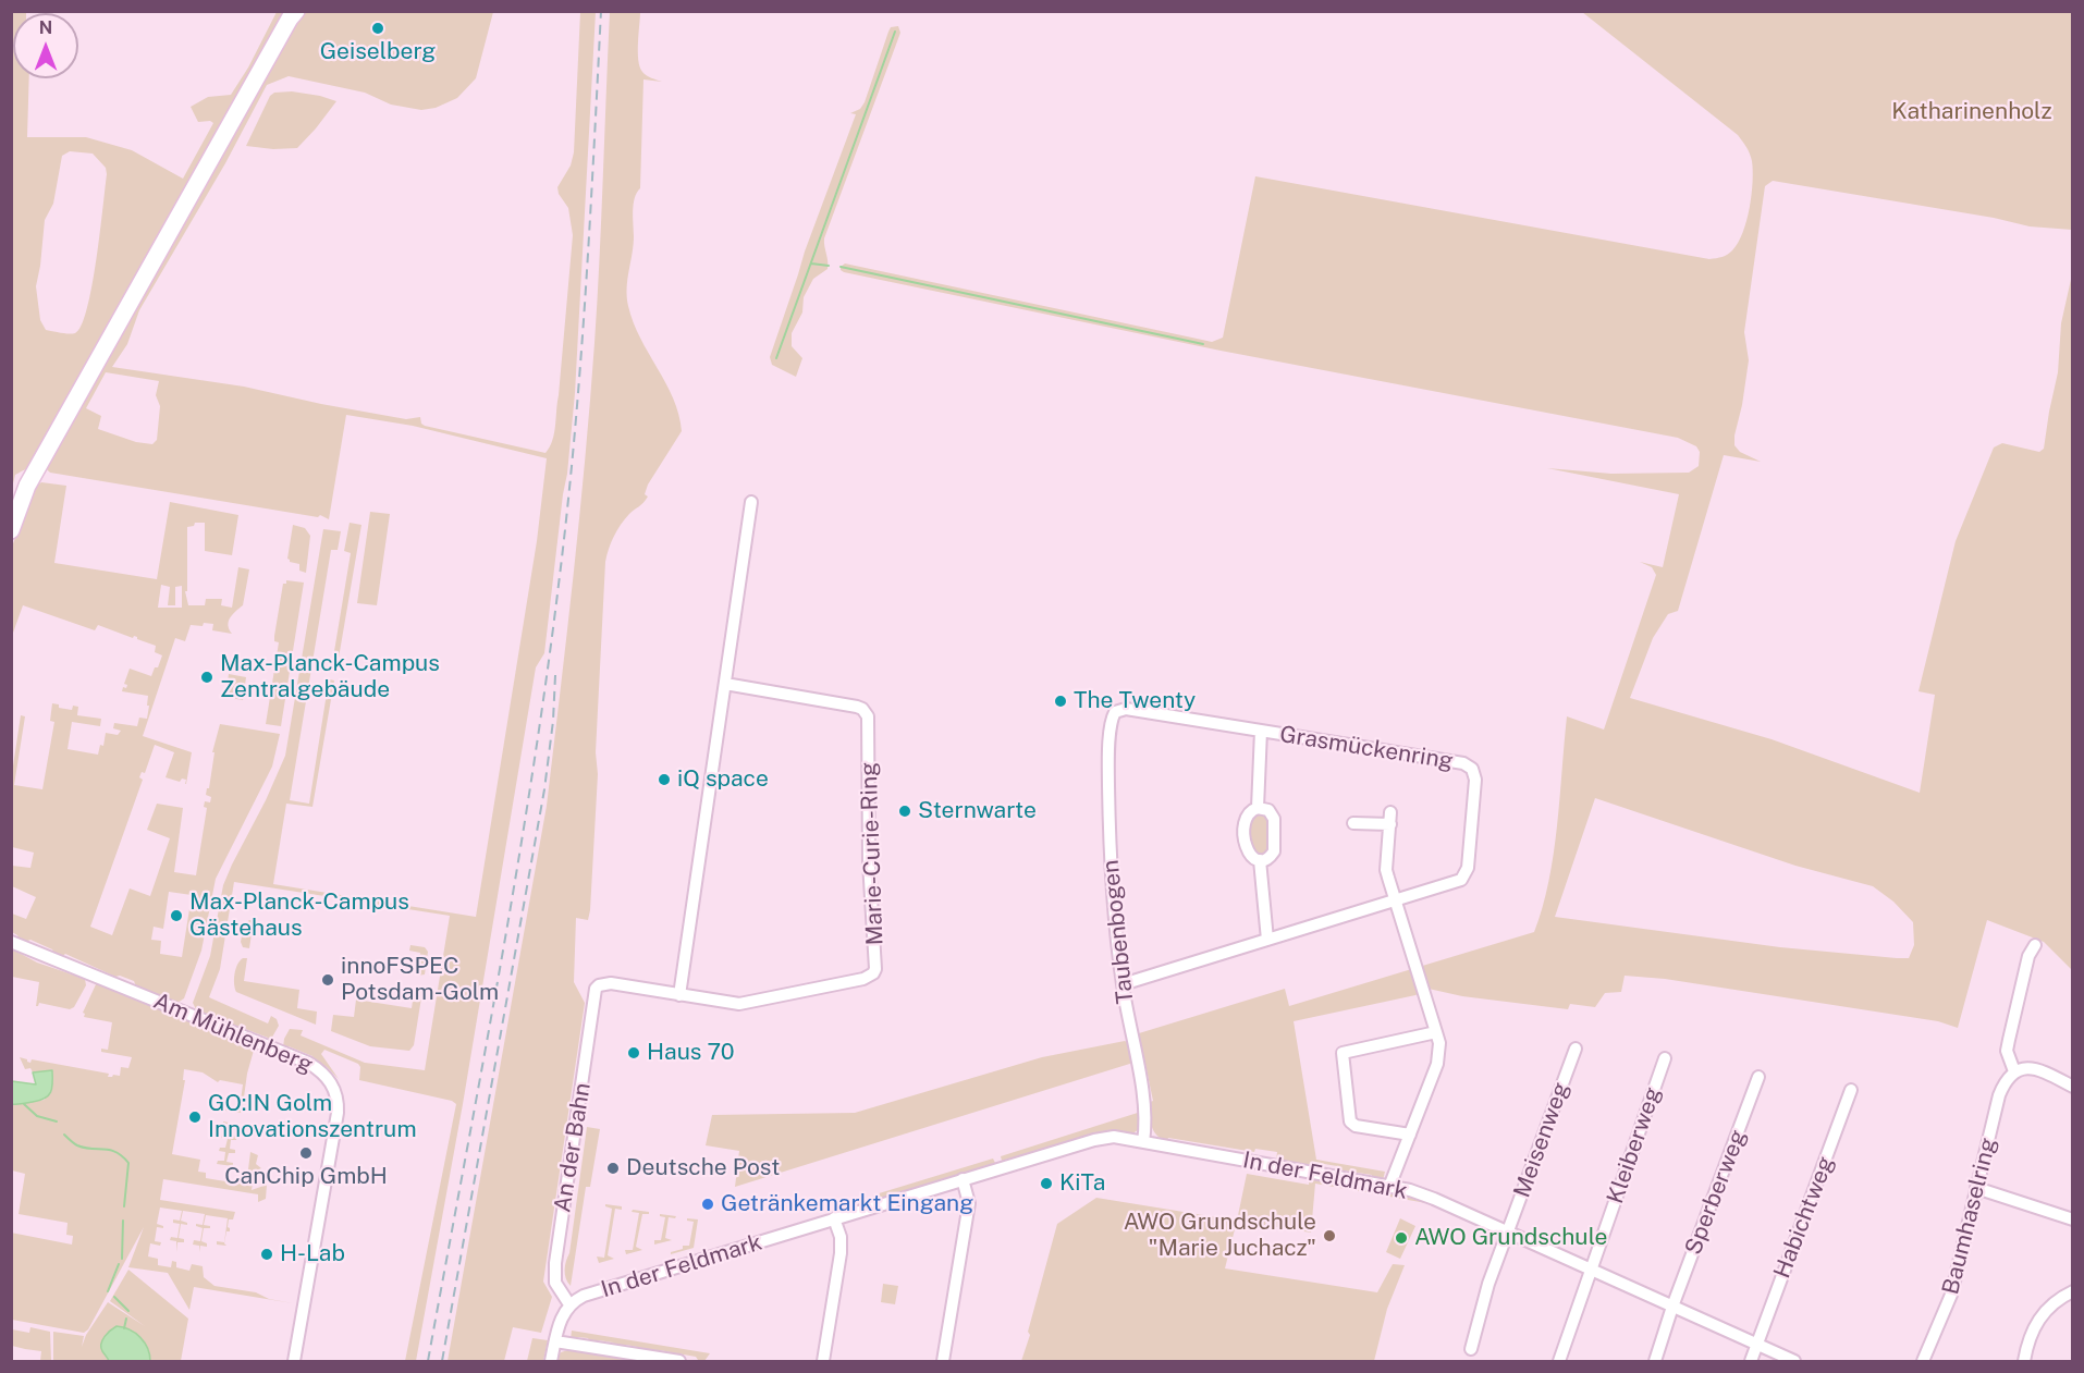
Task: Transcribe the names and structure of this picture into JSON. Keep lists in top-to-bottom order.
{
  "streets": {
    "street": [
      "Grasmückenring",
      "Marie-Curie-Ring",
      "Taubenbogen",
      "Am Mühlenberg",
      "Meisenweg",
      "Kleiberweg",
      "An der Bahn",
      "In der Feldmark",
      "Sperberweg",
      "Baumhaselring",
      "Habichtweg"
    ]
  },
  "crossings": [
    ["Grasmückenring", "Taubenbogen"],
    ["Marie-Curie-Ring", "An der Bahn"],
    ["Taubenbogen", "In der Feldmark"],
    ["Meisenweg", "In der Feldmark"],
    ["Kleiberweg", "In der Feldmark"],
    ["An der Bahn", "In der Feldmark"],
    ["In der Feldmark", "Sperberweg"],
    ["In der Feldmark", "Habichtweg"]
  ],
  "parks": ["Katharinenholz"],
  "places": [
    "Geiselberg",
    "Max-Planck-Campus Zentralgebäude",
    "The Twenty",
    "iQ space",
    "Sternwarte",
    "Max-Planck-Campus Gästehaus",
    "innoFSPEC Potsdam-Golm",
    "Haus 70",
    "GO:IN Golm Innovationszentrum",
    "CanChip GmbH",
    "Deutsche Post",
    "KiTa",
    "Getränkemarkt Eingang",
    "AWO Grundschule \"Marie Juchacz\"",
    "AWO Grundschule",
    "H-Lab"
  ],
  "north": "top"
}
